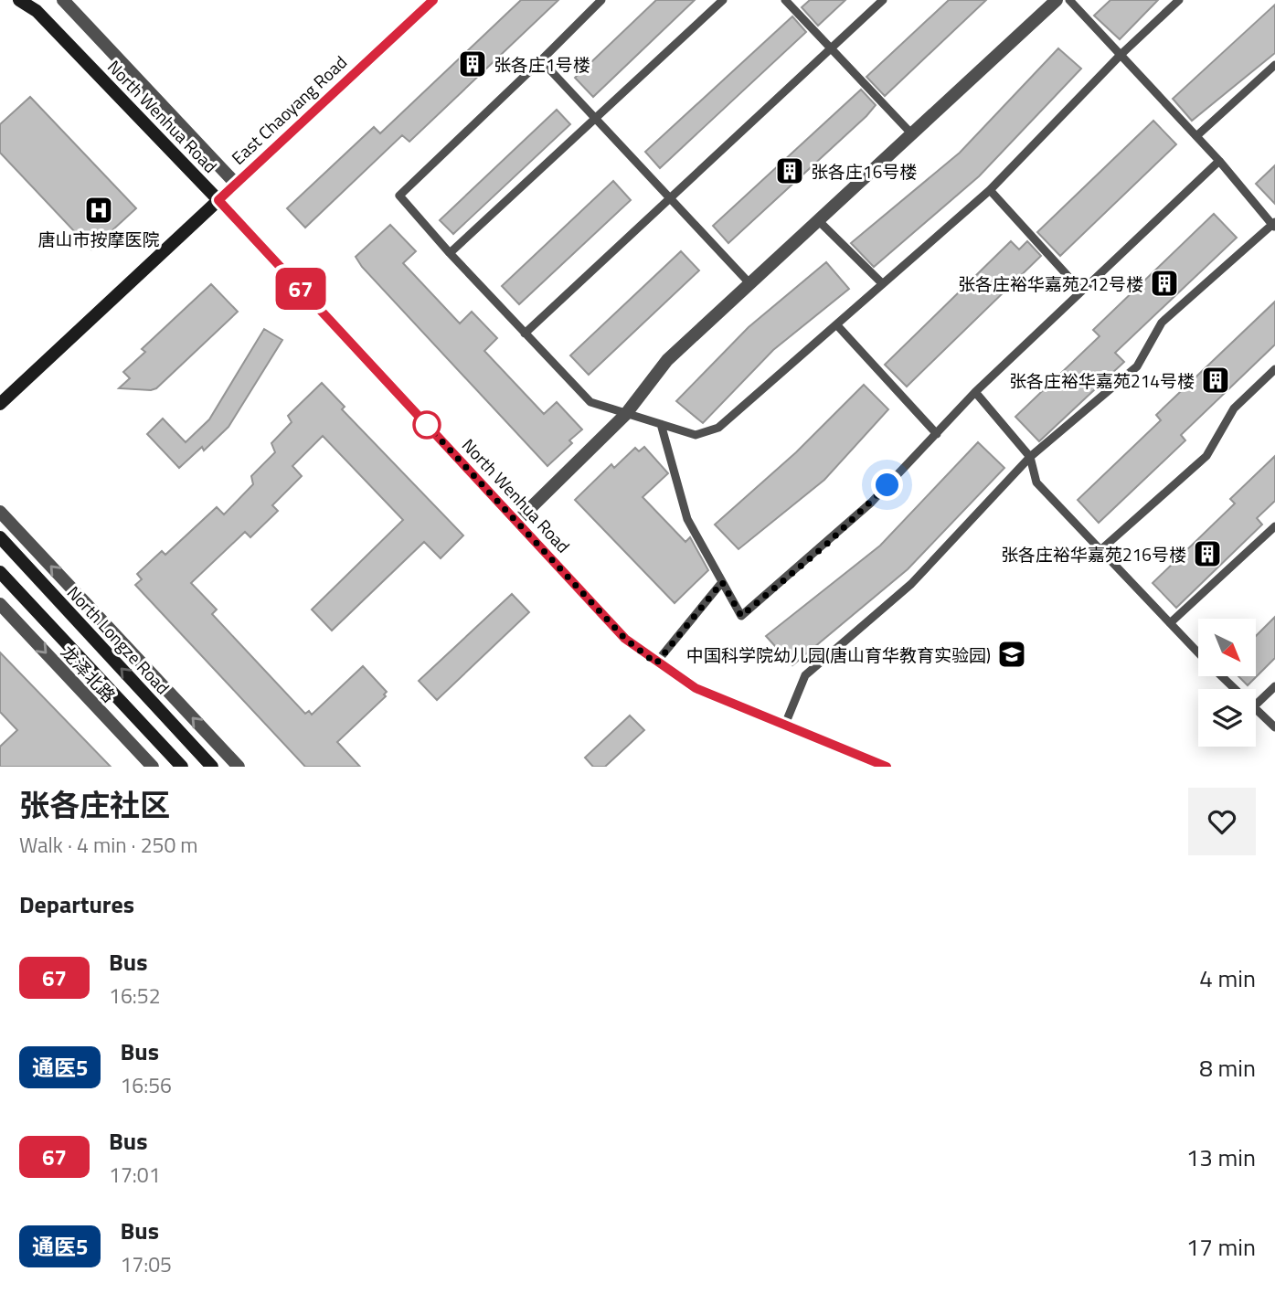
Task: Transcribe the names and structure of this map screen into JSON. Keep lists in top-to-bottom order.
{
  "streets": {
    "street": [
      "East Chaoyang Road",
      "North Wenhua Road",
      "North Longze Road",
      "龙泽北路"
    ]
  },
  "crossings": [
    ["East Chaoyang Road", "North Wenhua Road"]
  ],
  "places": {
    "building": [
      "张各庄1号楼",
      "张各庄16号楼",
      "张各庄裕华嘉苑212号楼",
      "张各庄裕华嘉苑214号楼",
      "张各庄裕华嘉苑216号楼"
    ],
    "hospital": ["唐山市按摩医院"],
    "school or university": ["中国科学院幼儿园(唐山育华教育实验园)"]
  },
  "lines": ["bus line 67"],
  "north": "bottom right",
  "page": {
    "on_map": "67",
    "heading": [
      ["张各庄社区", "Walk · 4 min · 250 m"],
      "Departures"
    ],
    "list": [
      {
        "mark": "67",
        "name": "Bus",
        "note": "16:52",
        "value": "4 min"
      },
      {
        "mark": "通医5",
        "name": "Bus",
        "note": "16:56",
        "value": "8 min"
      },
      {
        "mark": "67",
        "name": "Bus",
        "note": "17:01",
        "value": "13 min"
      },
      {
        "mark": "通医5",
        "name": "Bus",
        "note": "17:05",
        "value": "17 min"
      }
    ]
  }
}
